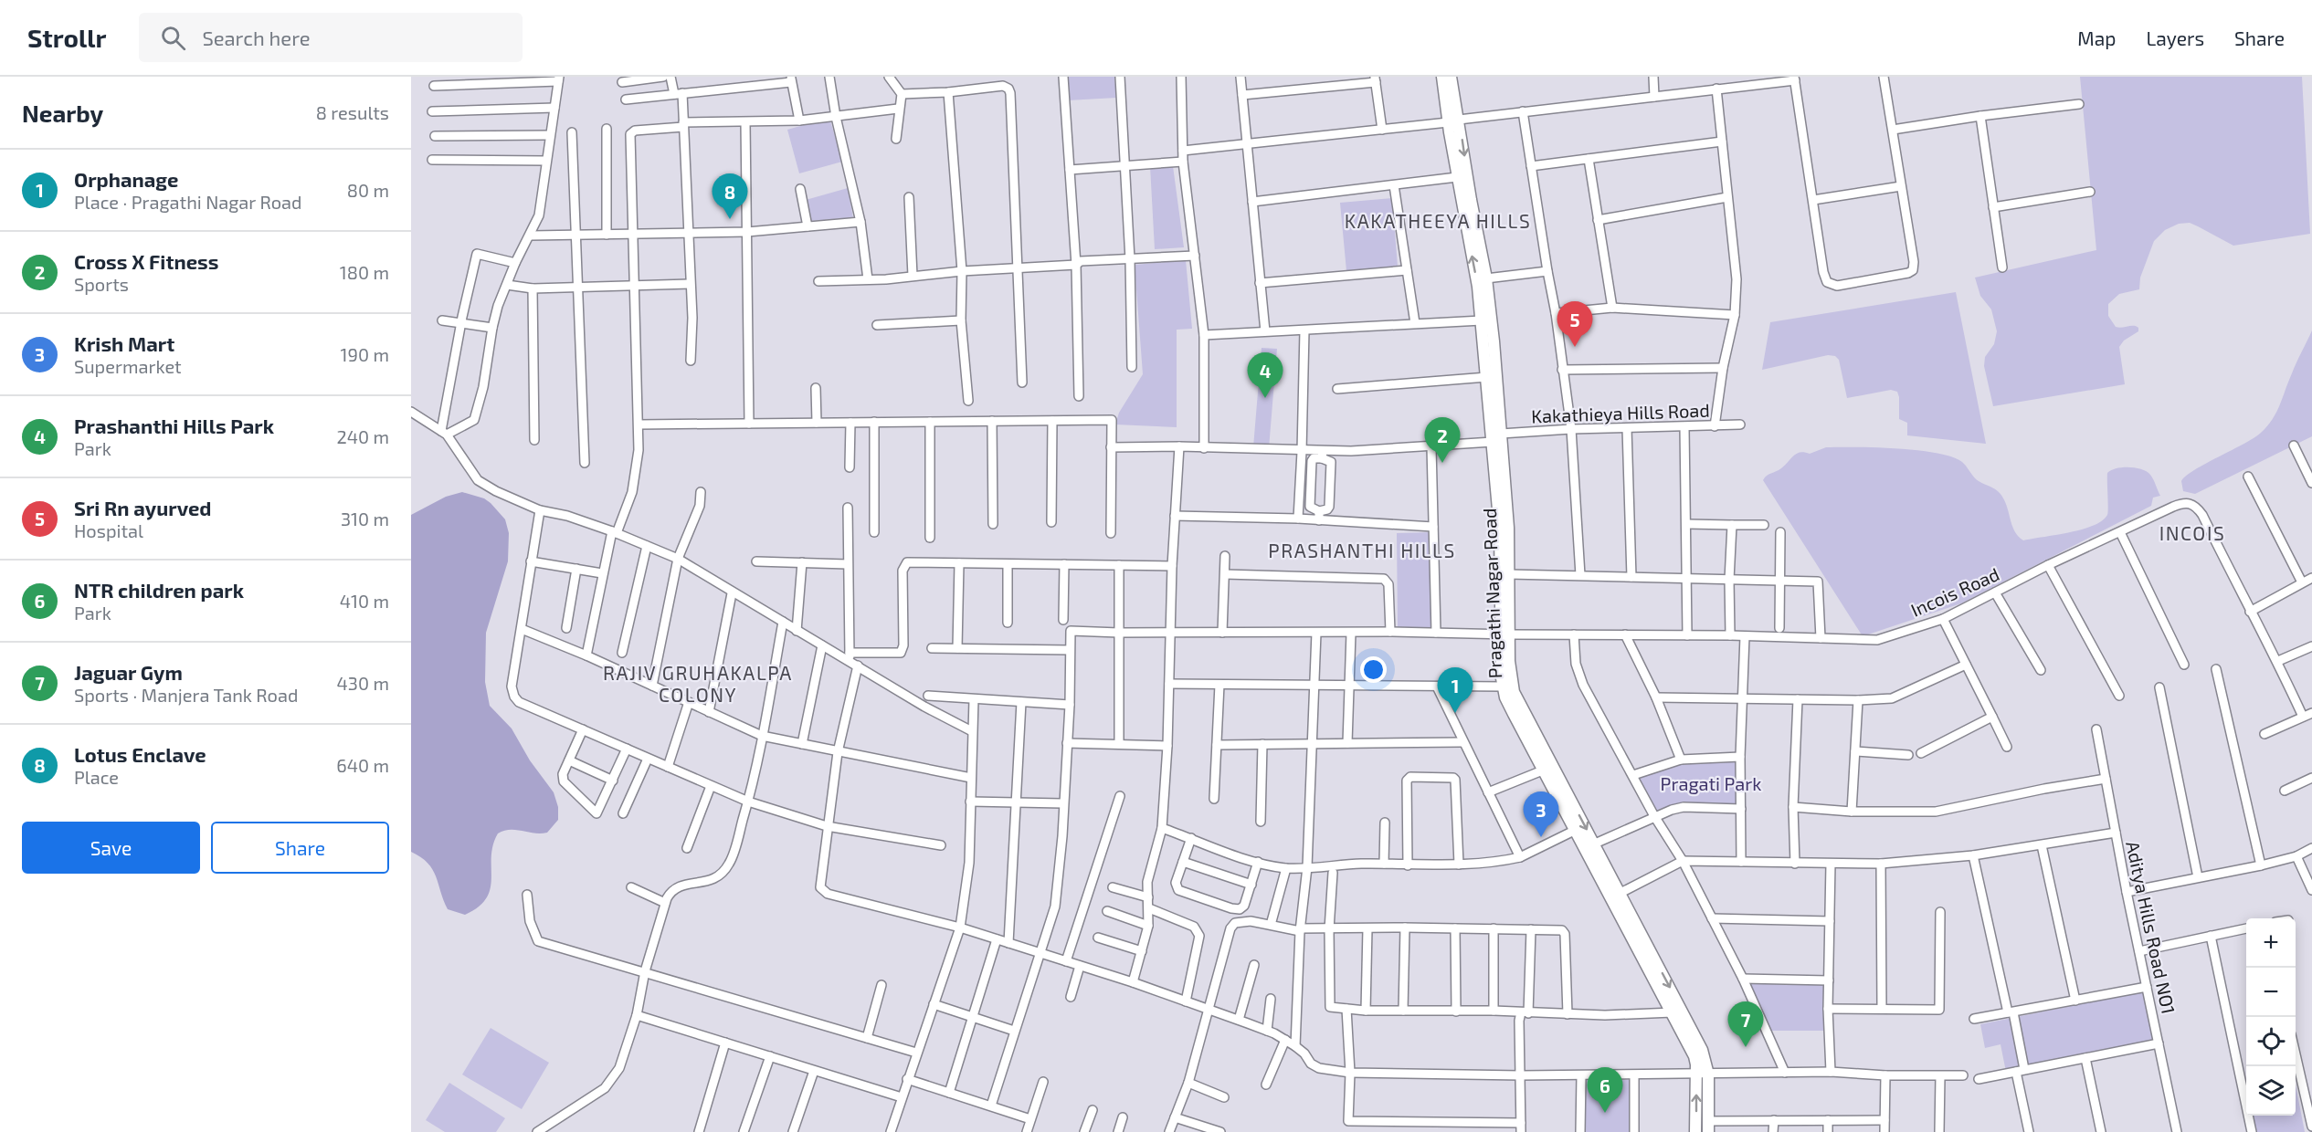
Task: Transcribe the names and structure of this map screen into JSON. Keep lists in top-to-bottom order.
{
  "streets": {
    "main road": ["Pragathi Nagar Road"],
    "street": ["Kakathieya Hills Road", "Incois Road", "Aditya Hills Road NO1"]
  },
  "crossings": [
    ["Kakathieya Hills Road", "Pragathi Nagar Road"],
    ["Incois Road", "Pragathi Nagar Road"]
  ],
  "districts": [
    "KAKATHEEYA HILLS",
    "INCOIS",
    "PRASHANTHI HILLS",
    "RAJIV GRUHAKALPA COLONY"
  ],
  "parks": ["Pragati Park"],
  "page": {
    "header": "Strollr",
    "search": "Search here",
    "nav": ["Map", "Layers", "Share"],
    "heading": ["Nearby", "8 results"],
    "list": [
      {
        "mark": "1",
        "name": "Orphanage",
        "note": "Place · Pragathi Nagar Road",
        "value": "80 m"
      },
      {
        "mark": "2",
        "name": "Cross X Fitness",
        "note": "Sports",
        "value": "180 m"
      },
      {
        "mark": "3",
        "name": "Krish Mart",
        "note": "Supermarket",
        "value": "190 m"
      },
      {
        "mark": "4",
        "name": "Prashanthi Hills Park",
        "note": "Park",
        "value": "240 m"
      },
      {
        "mark": "5",
        "name": "Sri Rn ayurved",
        "note": "Hospital",
        "value": "310 m"
      },
      {
        "mark": "6",
        "name": "NTR children park",
        "note": "Park",
        "value": "410 m"
      },
      {
        "mark": "7",
        "name": "Jaguar Gym",
        "note": "Sports · Manjera Tank Road",
        "value": "430 m"
      },
      {
        "mark": "8",
        "name": "Lotus Enclave",
        "note": "Place",
        "value": "640 m"
      }
    ],
    "pins": [
      "8",
      "5",
      "4",
      "2",
      "1",
      "3",
      "7",
      "6"
    ],
    "buttons": ["Save", "Share"],
    "map_buttons": ["+", "−"]
  }
}
